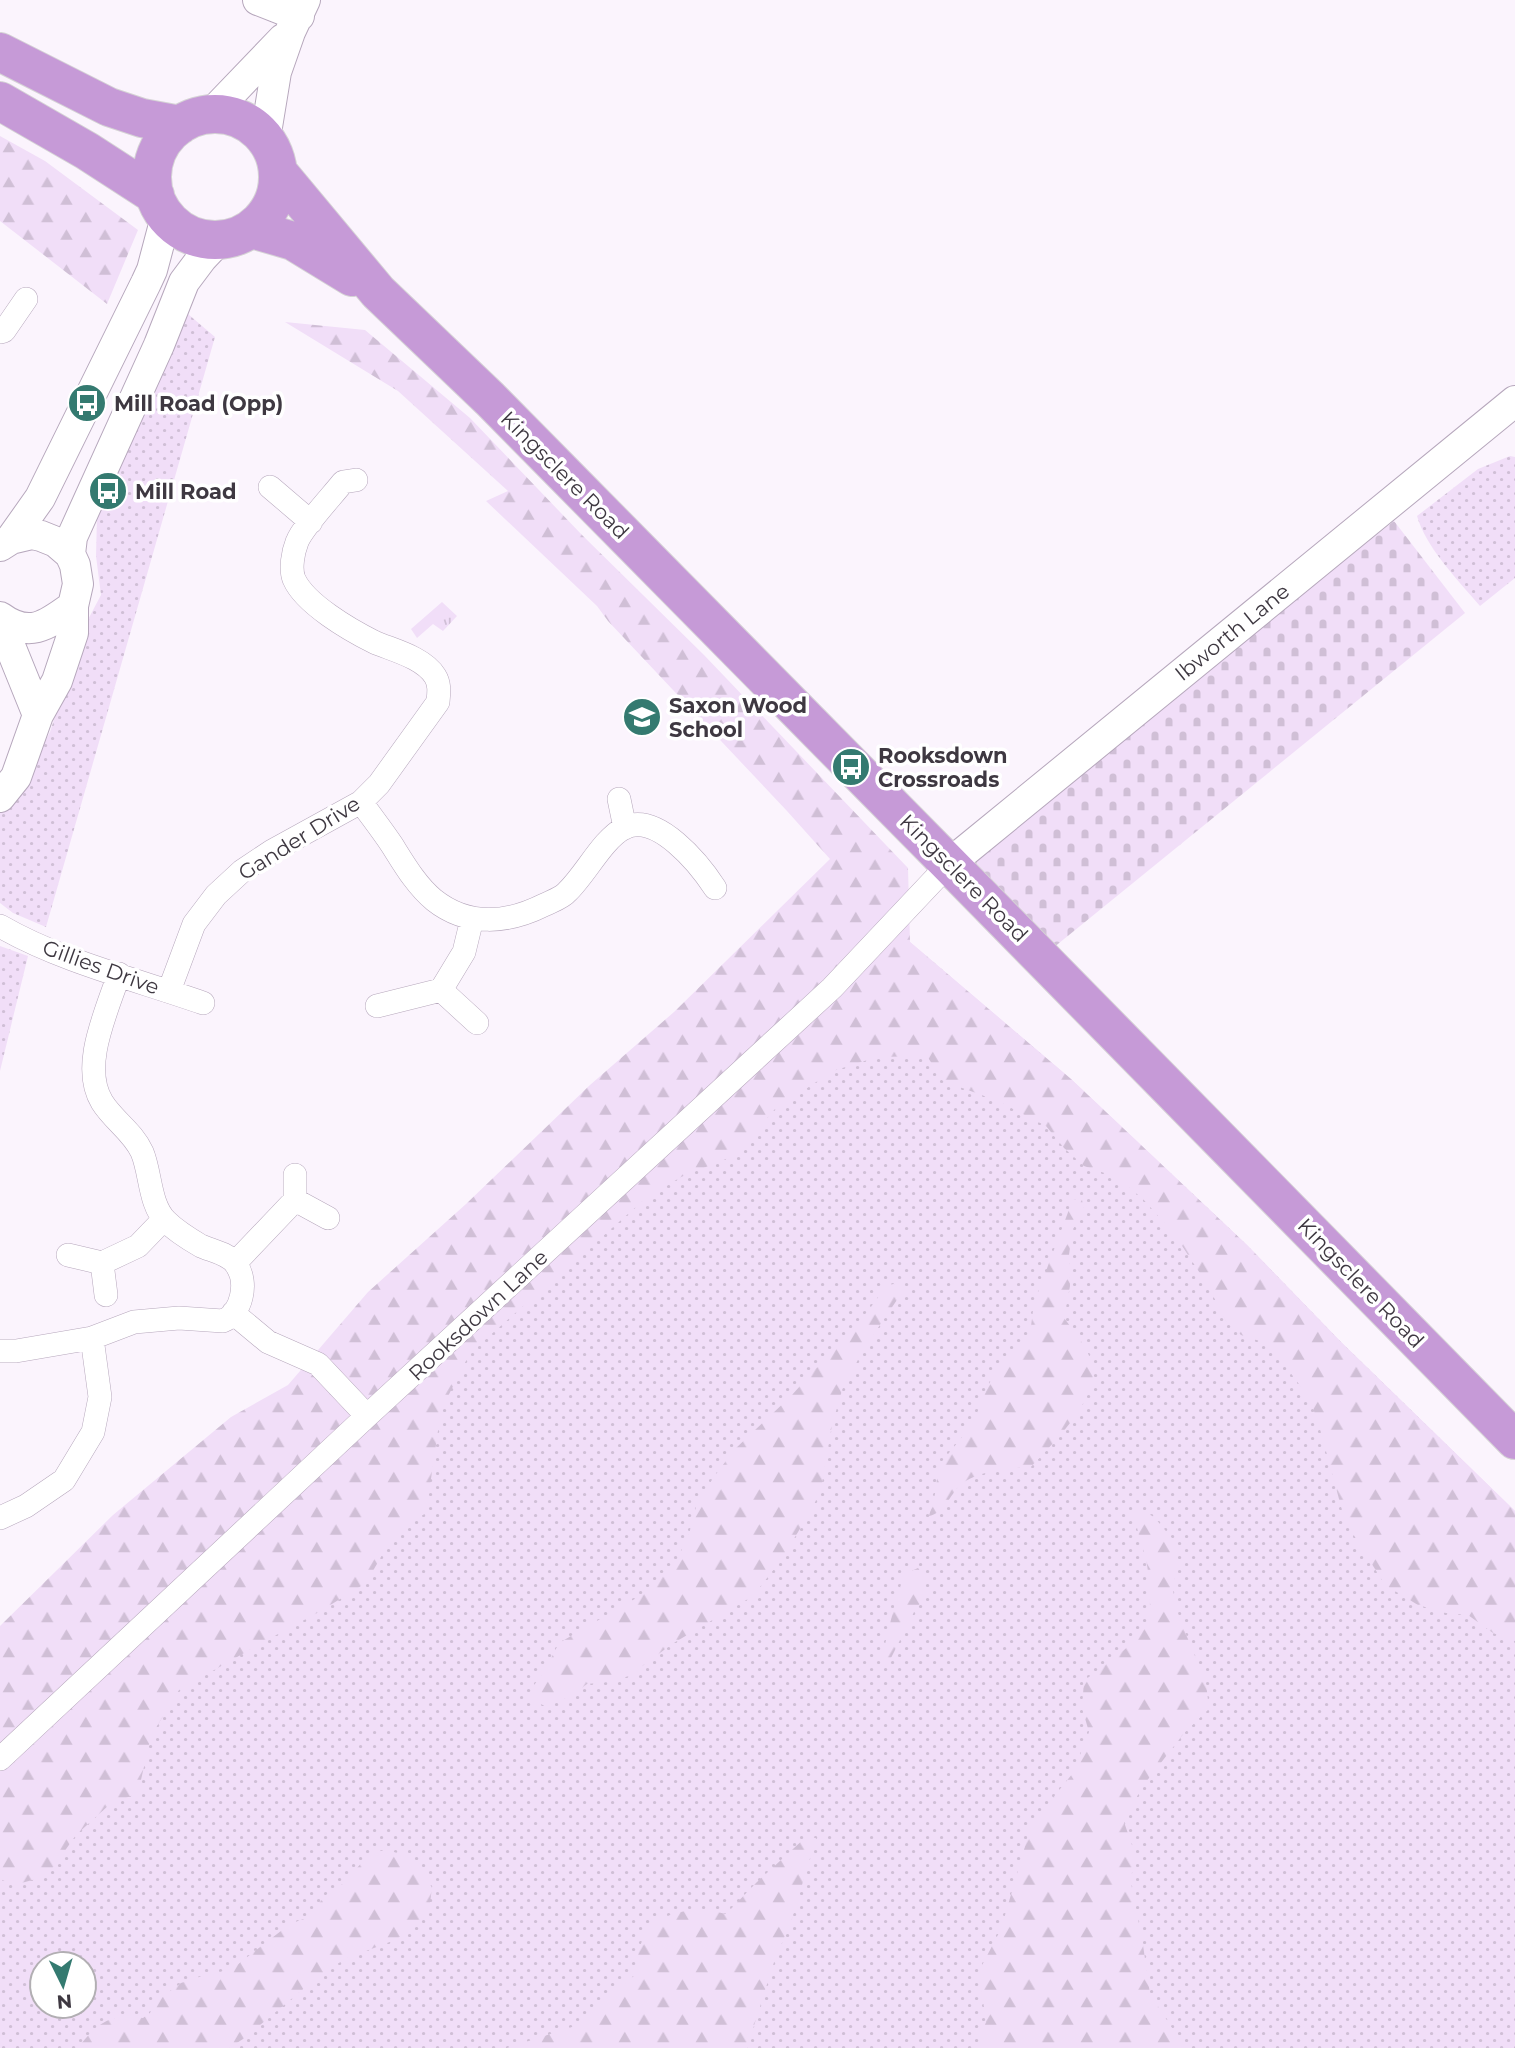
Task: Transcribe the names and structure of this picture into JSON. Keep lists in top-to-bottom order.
{
  "streets": {
    "highway": ["Kingsclere Road"],
    "street": [
      "Ibworth Lane",
      "Gander Drive",
      "Gillies Drive",
      "Rooksdown Lane"
    ]
  },
  "crossings": [
    ["Kingsclere Road", "Ibworth Lane"],
    ["Kingsclere Road", "Rooksdown Lane"],
    ["Ibworth Lane", "Rooksdown Lane"],
    ["Gander Drive", "Gillies Drive"]
  ],
  "places": {
    "bus stop": ["Mill Road (Opp)", "Mill Road", "Rooksdown Crossroads"],
    "school or university": ["Saxon Wood School"]
  },
  "north": "bottom"
}
